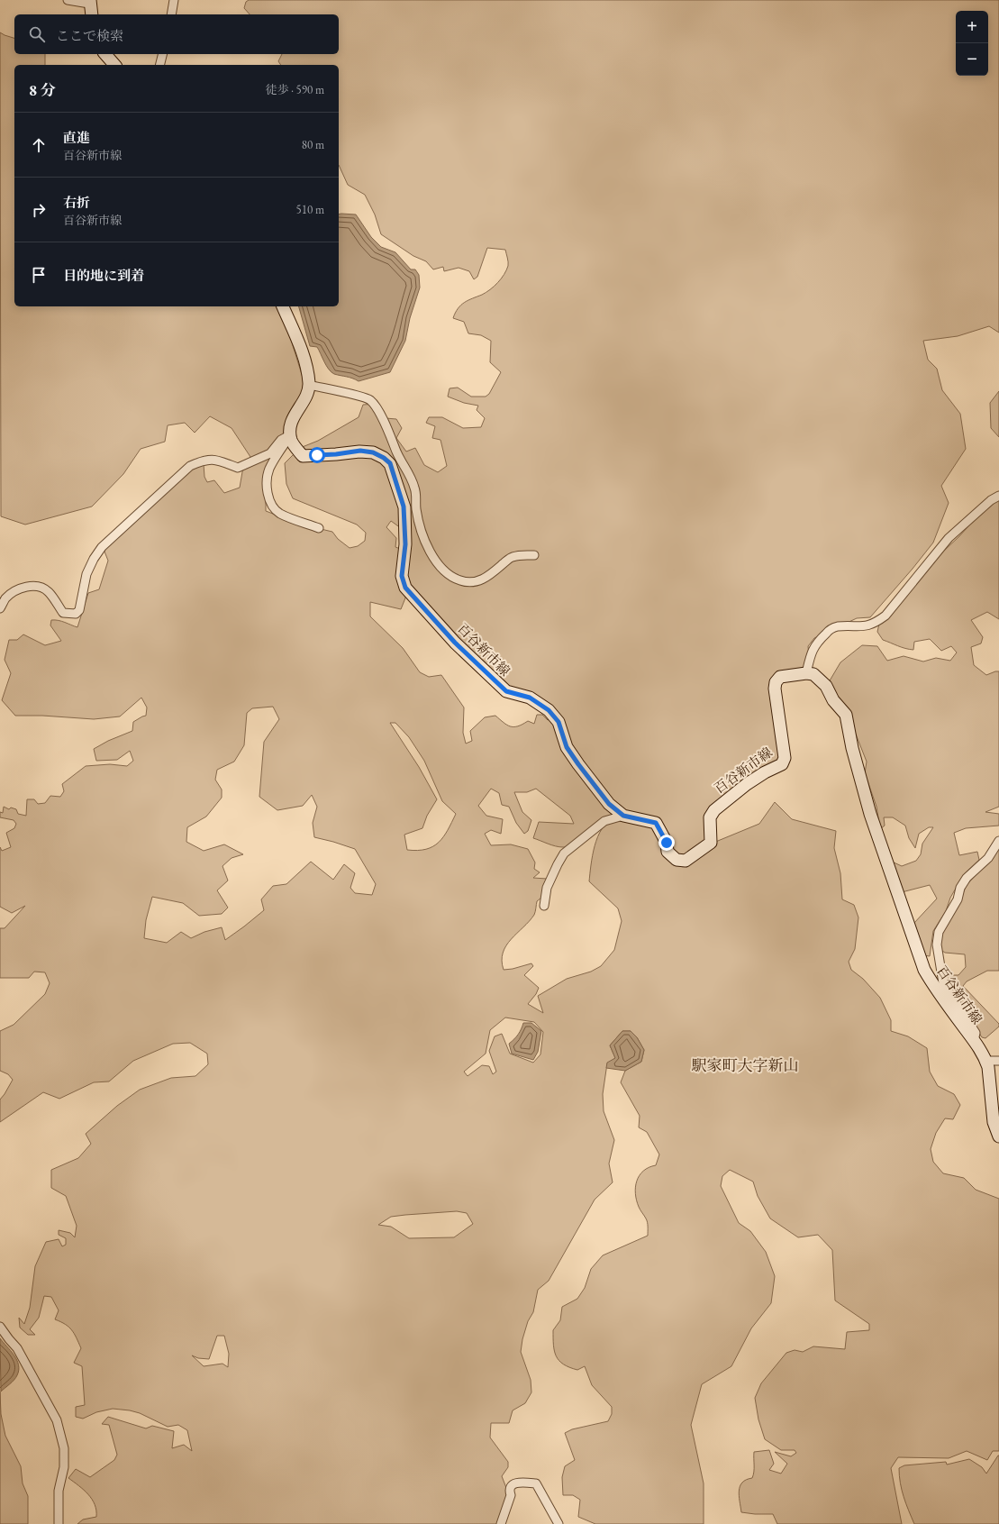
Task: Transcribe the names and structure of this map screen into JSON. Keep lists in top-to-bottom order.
{
  "streets": {
    "main road": ["百谷新市線"]
  },
  "districts": ["駅家町大字新山"],
  "page": {
    "map_buttons": ["+", "−"],
    "search": "ここで検索",
    "heading": ["8 分", "徒歩 · 590 m"],
    "list": [
      ["直進", "百谷新市線", "80 m"],
      ["右折", "百谷新市線", "510 m"],
      "目的地に到着"
    ]
  }
}
